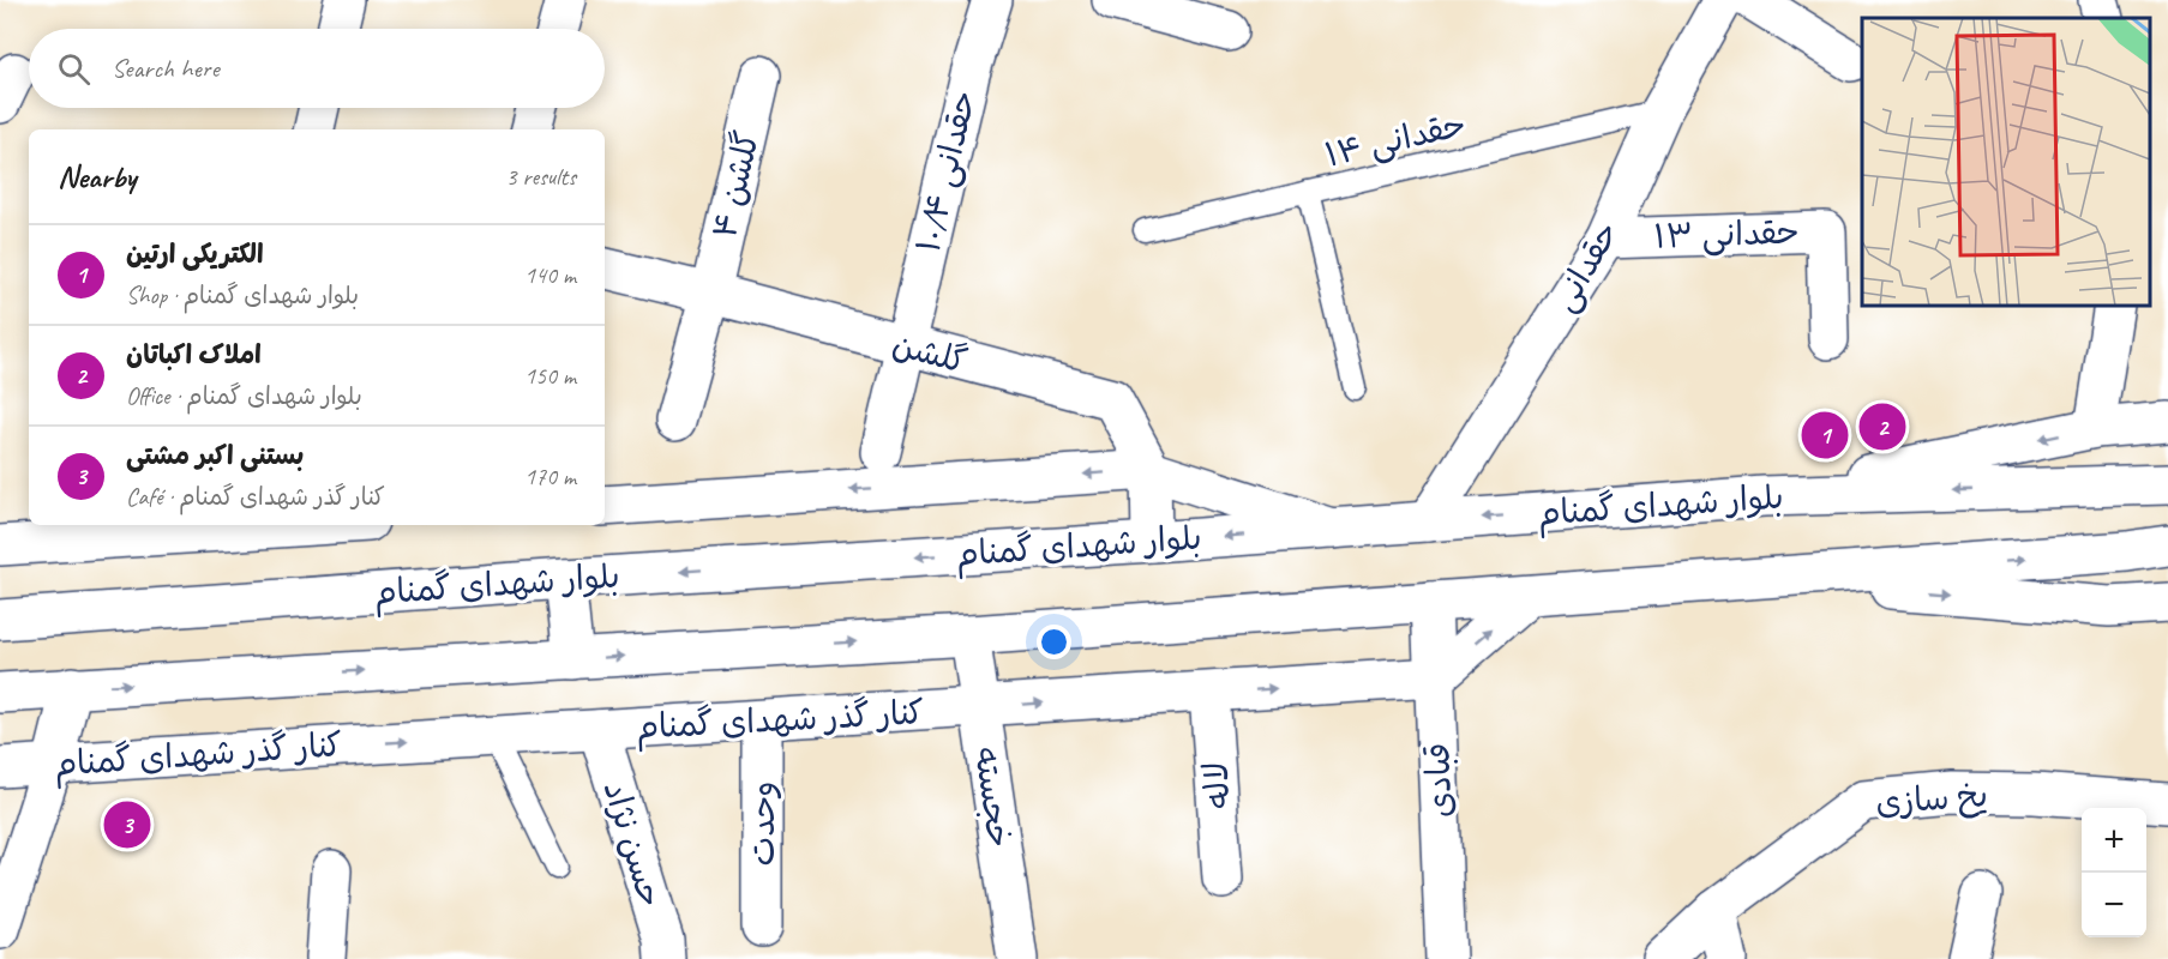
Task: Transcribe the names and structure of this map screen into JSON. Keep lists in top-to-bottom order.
{
  "streets": {
    "main road": [
      "حقدانی ۱۰/۴",
      "گلشن ۴",
      "حقدانی ۱۳",
      "حقدانی",
      "گلشن",
      "بلوار شهدای گمنام",
      "کنار گذر شهدای گمنام",
      "قبادی",
      "لاله",
      "خجسته",
      "یخ سازی",
      "وحدت",
      "حسن نژاد"
    ],
    "lane": ["حقدانی ۱۴"]
  },
  "crossings": [
    ["حقدانی ۱۴", "حقدانی"],
    ["حقدانی ۱۰/۴", "گلشن"],
    ["گلشن ۴", "گلشن"],
    ["حقدانی ۱۳", "حقدانی"],
    ["حقدانی", "بلوار شهدای گمنام"],
    ["گلشن", "بلوار شهدای گمنام"],
    ["کنار گذر شهدای گمنام", "قبادی"],
    ["کنار گذر شهدای گمنام", "لاله"],
    ["کنار گذر شهدای گمنام", "خجسته"],
    ["کنار گذر شهدای گمنام", "وحدت"],
    ["کنار گذر شهدای گمنام", "حسن نژاد"]
  ],
  "page": {
    "search": "Search here",
    "heading": ["Nearby", "3 results"],
    "list": [
      {
        "mark": "1",
        "name": "الکتریکی ارتین",
        "note": "Shop · بلوار شهدای گمنام",
        "value": "140 m"
      },
      {
        "mark": "2",
        "name": "املاک اکباتان",
        "note": "Office · بلوار شهدای گمنام",
        "value": "150 m"
      },
      {
        "mark": "3",
        "name": "بستنی اکبر مشتی",
        "note": "Café · کنار گذر شهدای گمنام",
        "value": "170 m"
      }
    ],
    "pins": ["2", "1", "3"],
    "map_buttons": ["+", "−"]
  }
}
